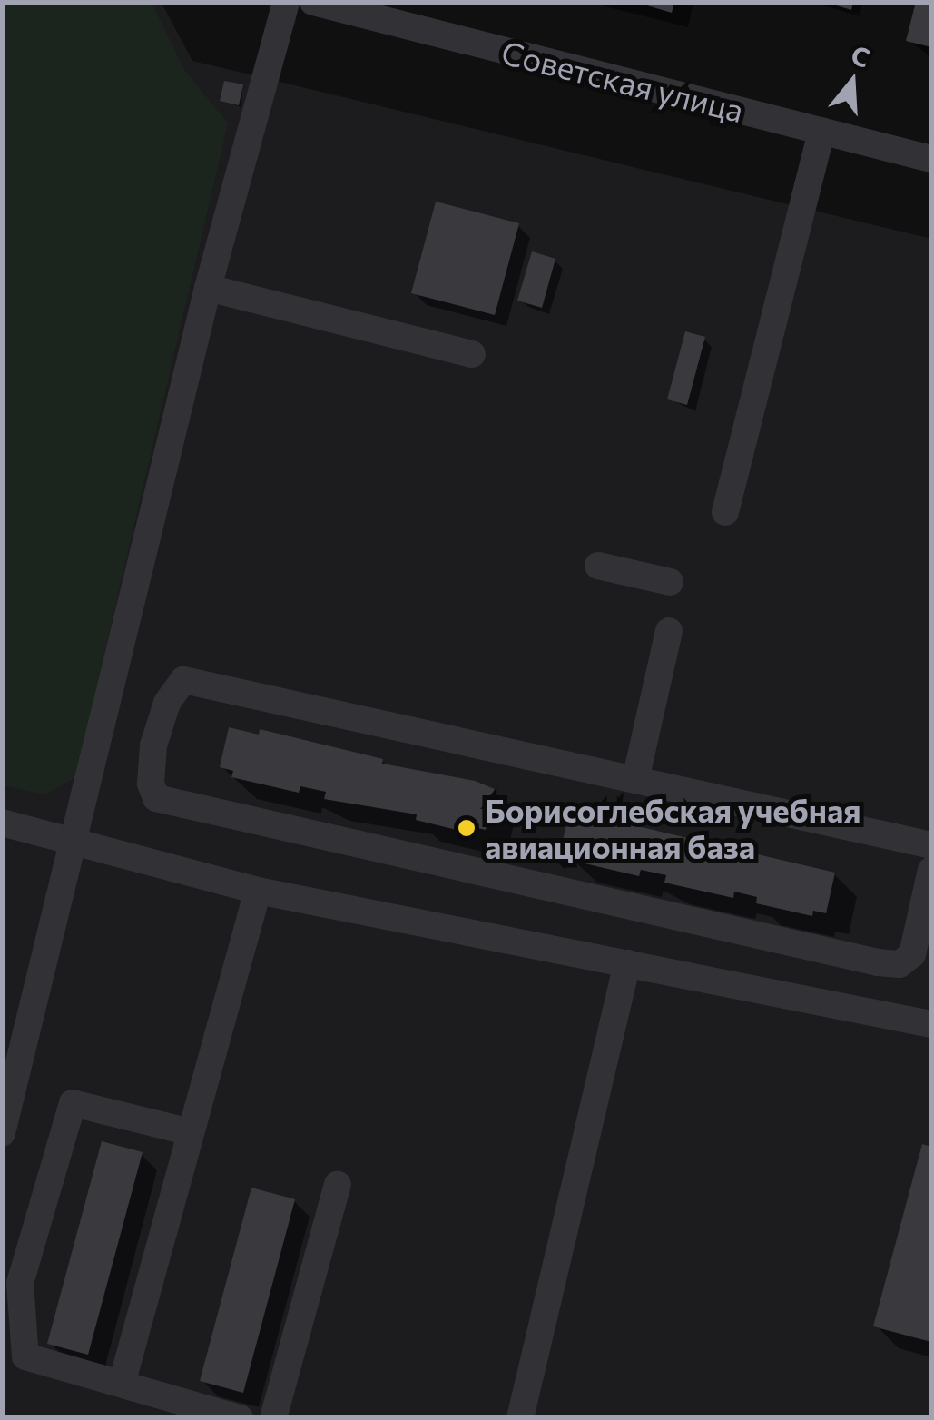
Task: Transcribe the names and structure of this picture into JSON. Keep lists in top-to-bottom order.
{
  "streets": {
    "street": ["Советская улица"]
  },
  "places": ["Борисоглебская учебная авиационная база"],
  "north": "top"
}
